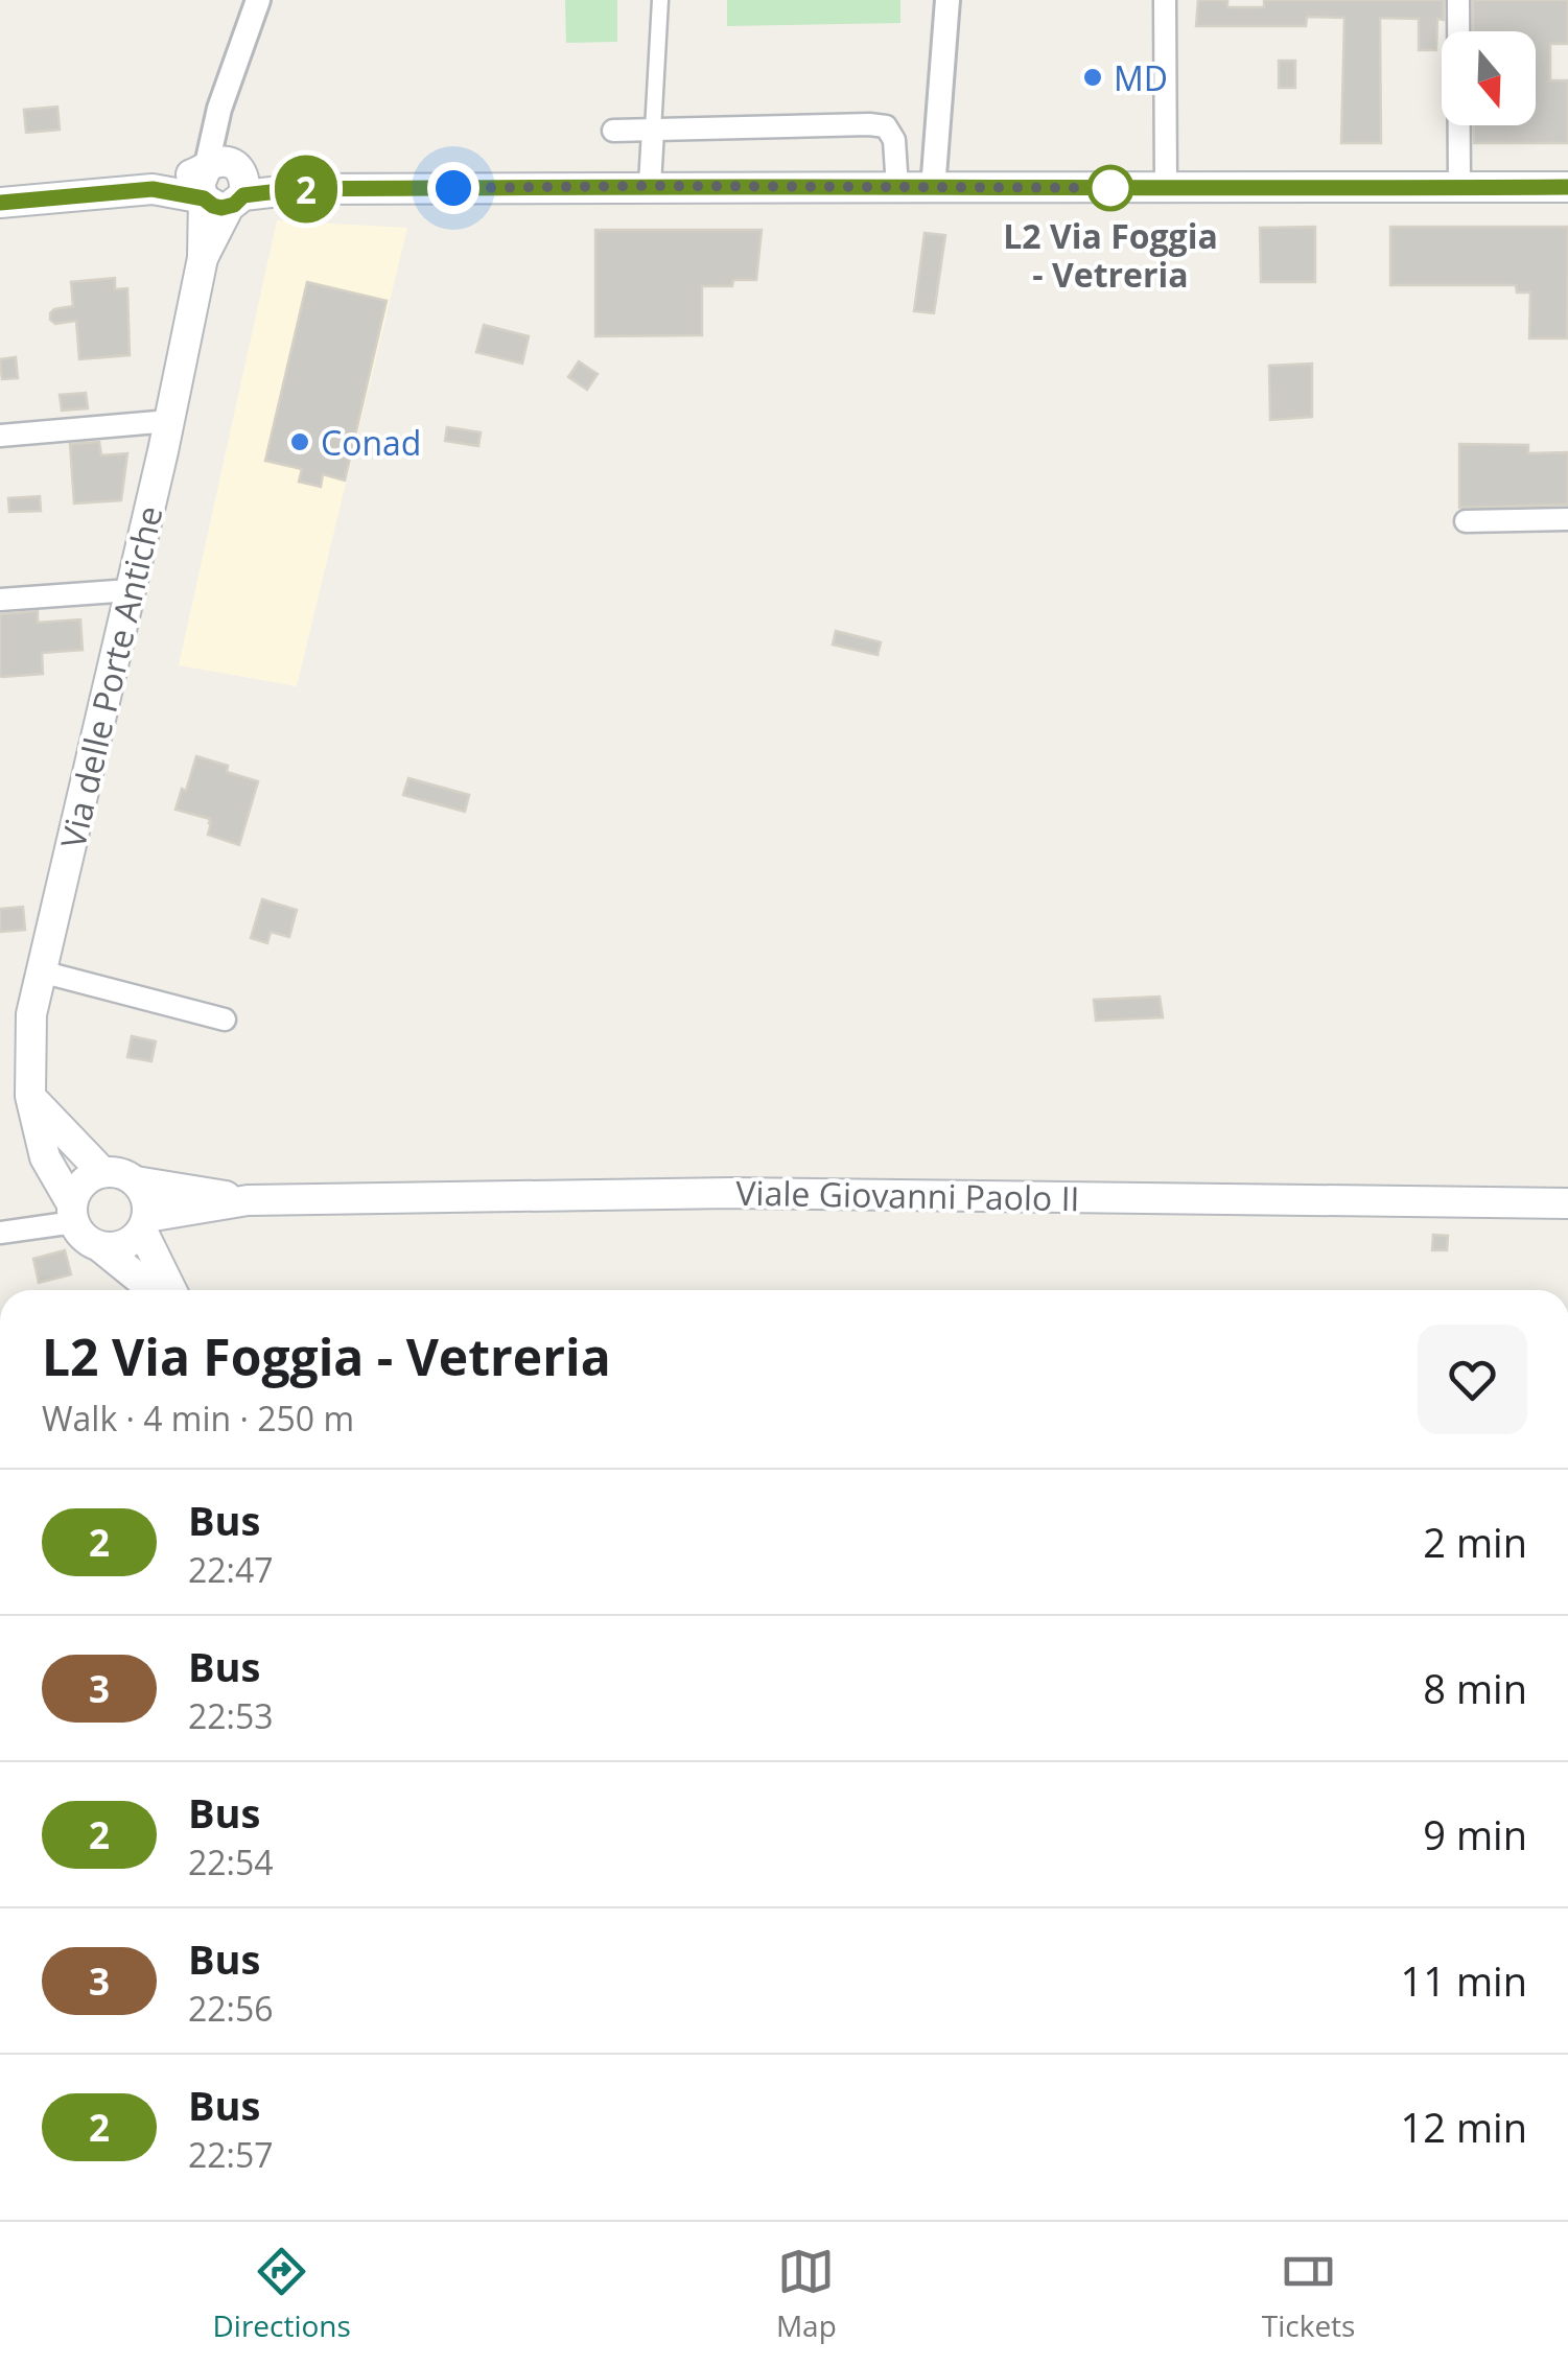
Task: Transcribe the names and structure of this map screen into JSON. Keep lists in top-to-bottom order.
{
  "streets": {
    "main road": ["Via delle Porte Antiche", "Viale Giovanni Paolo II"]
  },
  "places": ["MD", "L2 Via Foggia - Vetreria", "Conad"],
  "lines": ["bus line 2"],
  "north": "bottom",
  "page": {
    "on_map": "2",
    "heading": ["L2 Via Foggia - Vetreria", "Walk · 4 min · 250 m"],
    "list": [
      {
        "mark": "2",
        "name": "Bus",
        "note": "22:47",
        "value": "2 min"
      },
      {
        "mark": "3",
        "name": "Bus",
        "note": "22:53",
        "value": "8 min"
      },
      {
        "mark": "2",
        "name": "Bus",
        "note": "22:54",
        "value": "9 min"
      },
      {
        "mark": "3",
        "name": "Bus",
        "note": "22:56",
        "value": "11 min"
      },
      {
        "mark": "2",
        "name": "Bus",
        "note": "22:57",
        "value": "12 min"
      }
    ],
    "tabs": ["Directions", "Map", "Tickets"]
  }
}
